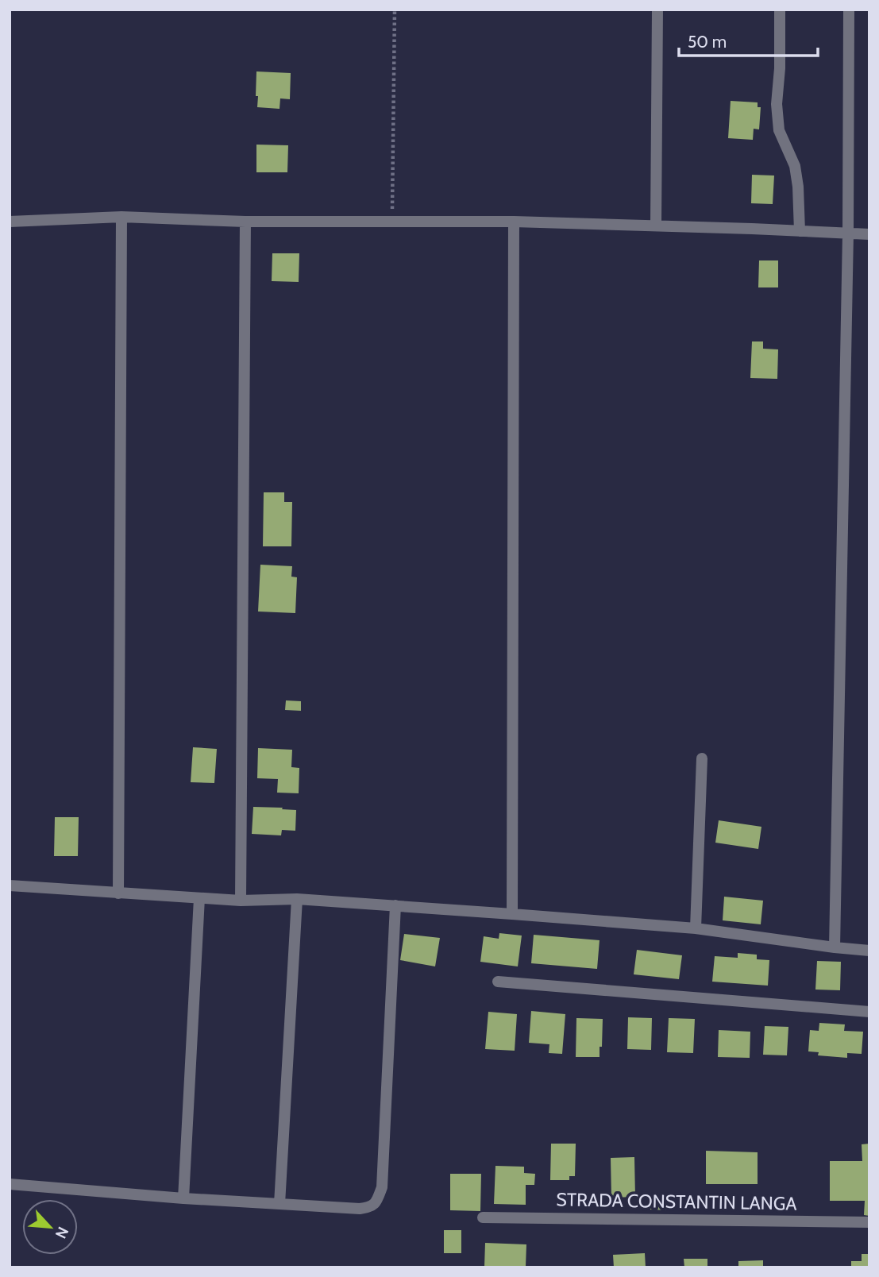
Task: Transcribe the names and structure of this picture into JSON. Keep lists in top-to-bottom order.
{
  "streets": {
    "street": ["STRADA CONSTANTIN LANGA"]
  },
  "scale_bar": "50 m",
  "north": "bottom right"
}
